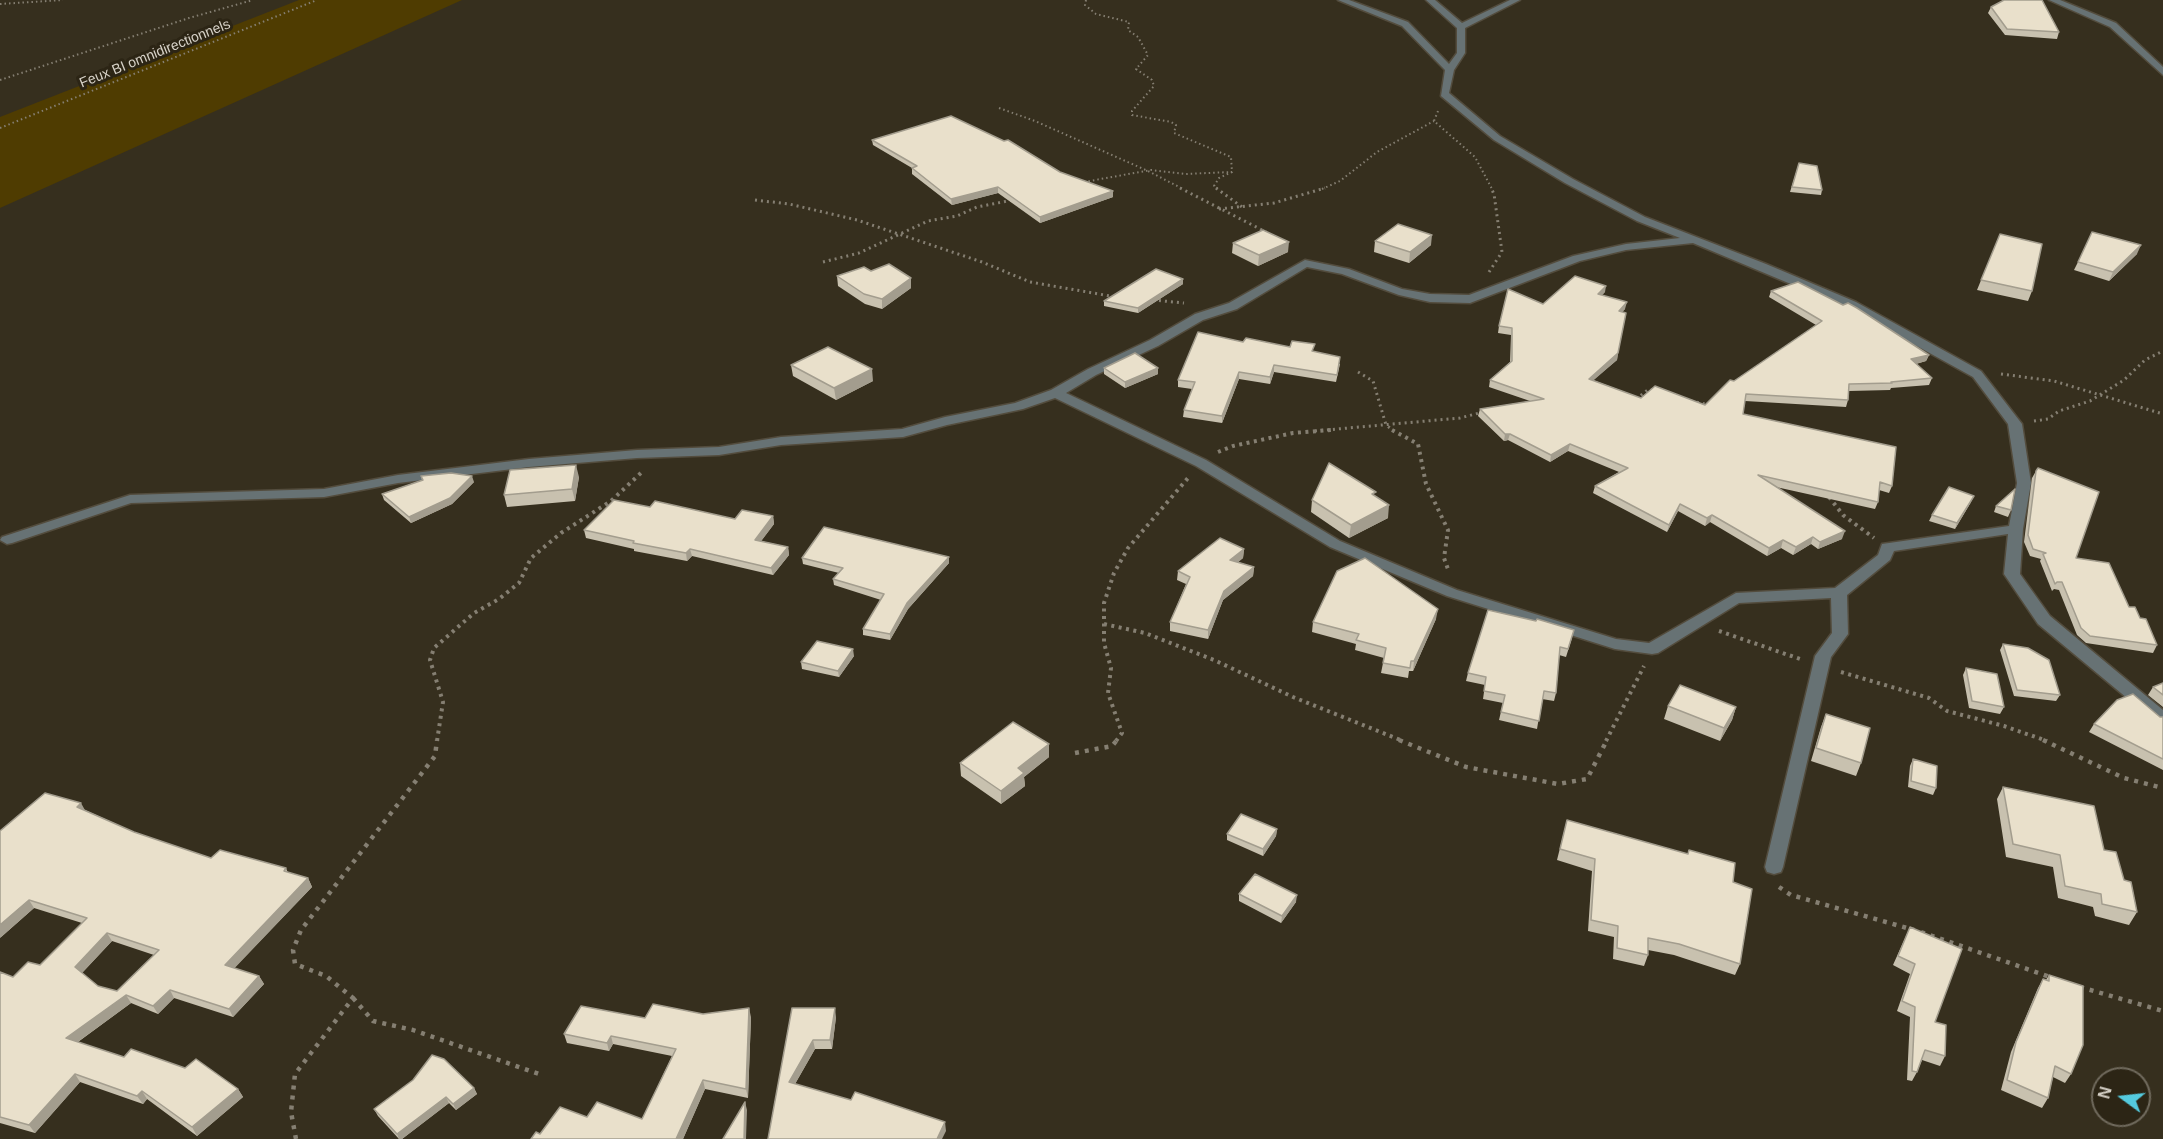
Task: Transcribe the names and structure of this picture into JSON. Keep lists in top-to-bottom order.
{
  "streets": {
    "path": ["Feux BI omnidirectionnels"]
  },
  "north": "left"
}
